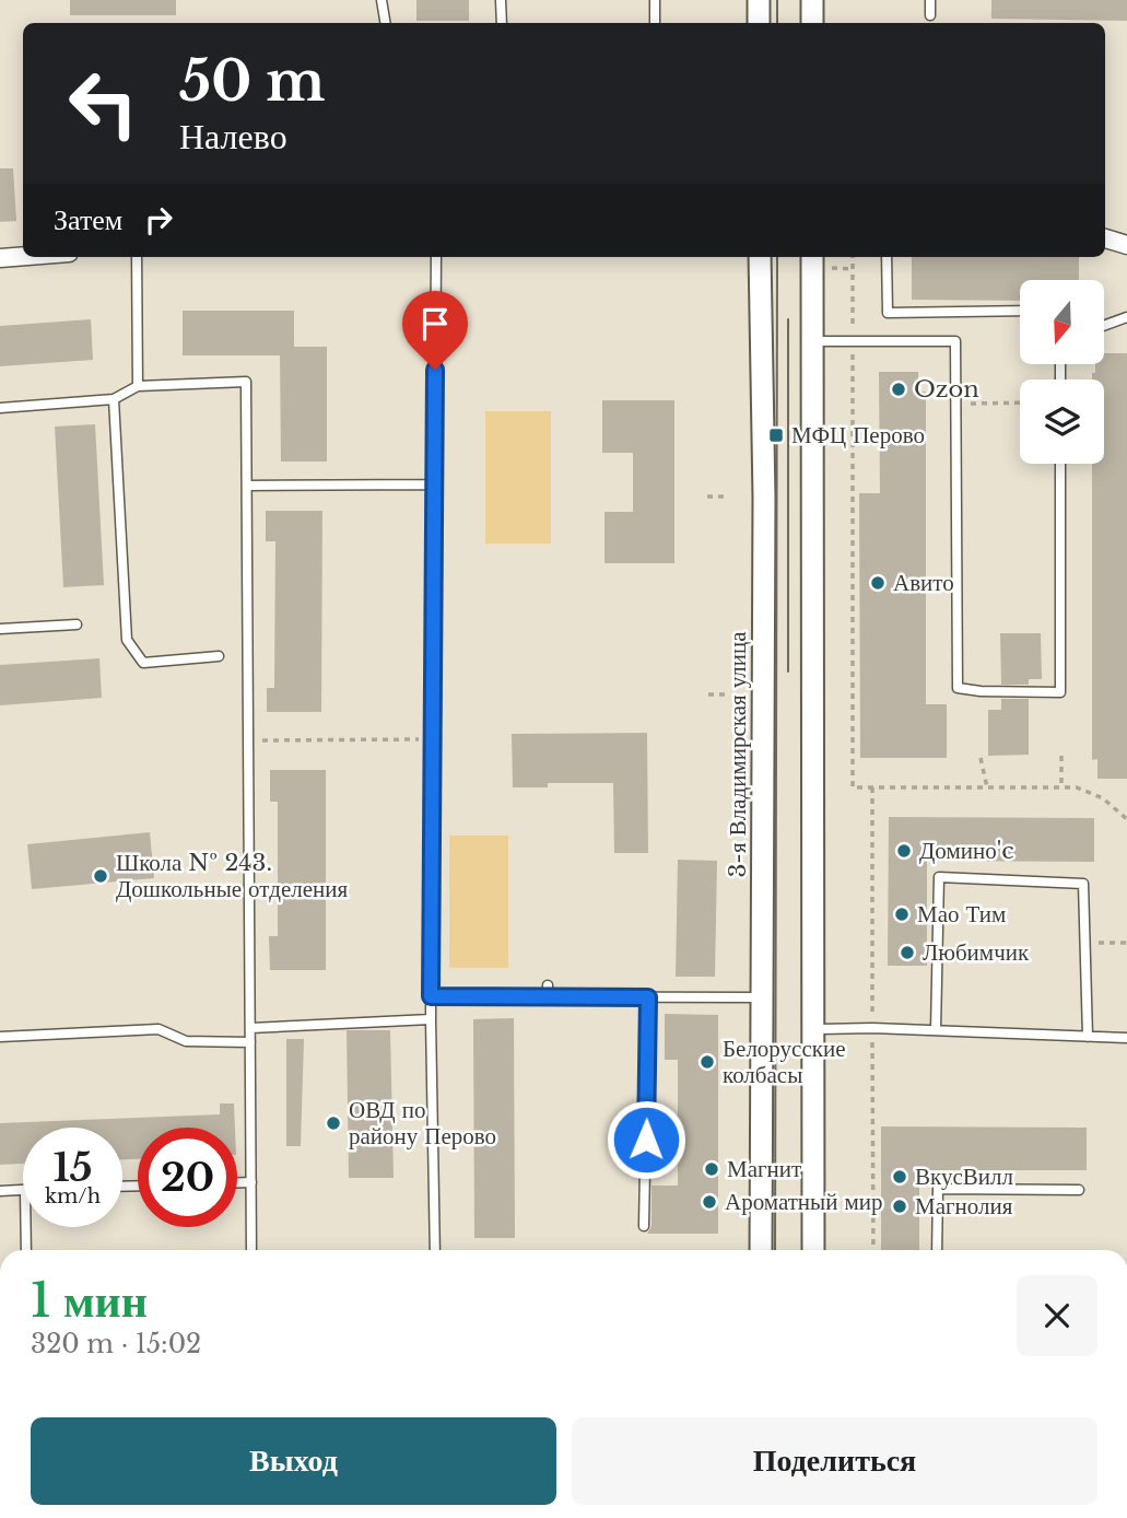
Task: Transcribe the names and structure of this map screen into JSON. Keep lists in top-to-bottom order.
{
  "streets": {
    "street": ["3-я Владимирская улица"]
  },
  "places": {
    "other": [
      "Ozon",
      "Авито",
      "Домино'c",
      "Школа № 243. Дошкольные отделения",
      "Мао Тим",
      "Любимчик",
      "Белорусские колбасы",
      "ОВД по району Перово",
      "Магнит",
      "ВкусВилл",
      "Ароматный мир",
      "Магнолия"
    ],
    "transit": ["МФЦ Перово"]
  },
  "north": "bottom",
  "page": {
    "turn": ["50 m", "Налево"],
    "then": "Затем",
    "speed": "15 km/h",
    "limit": "20",
    "heading": ["1 мин", "320 m · 15:02"],
    "buttons": ["Выход", "Поделиться"]
  }
}
